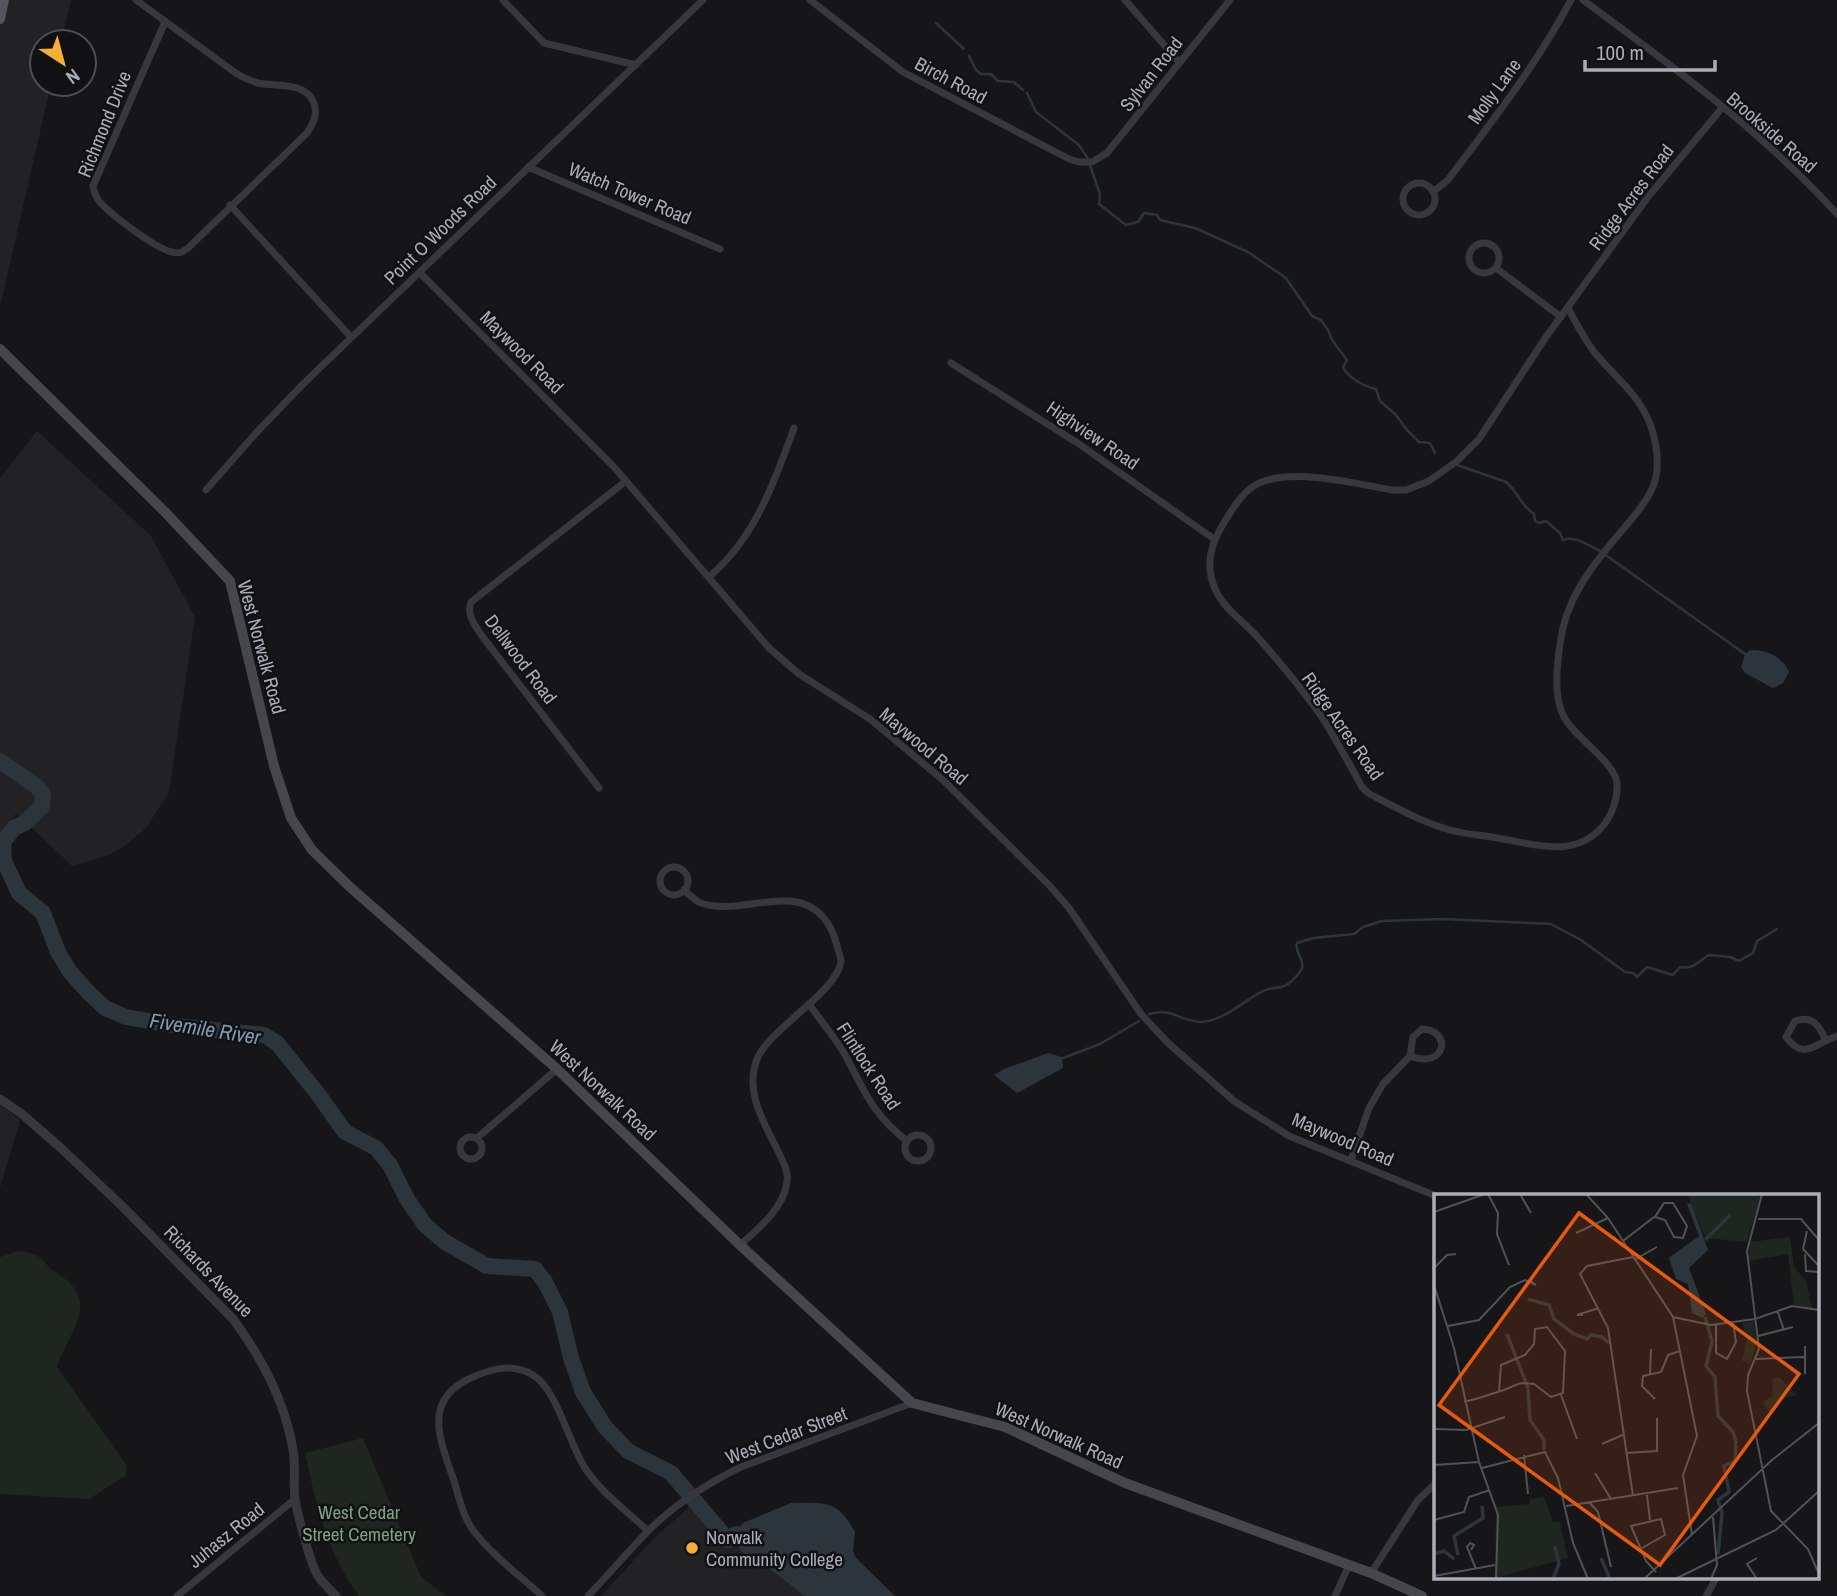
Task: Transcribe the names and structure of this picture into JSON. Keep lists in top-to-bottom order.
{
  "streets": {
    "main road": ["West Norwalk Road"],
    "street": [
      "Sylvan Road",
      "Birch Road",
      "Molly Lane",
      "Richmond Drive",
      "Brookside Road",
      "Watch Tower Road",
      "Ridge Acres Road",
      "Point O Woods Road",
      "Maywood Road",
      "Highview Road",
      "Dellwood Road",
      "Flintlock Road",
      "Richards Avenue",
      "West Cedar Street",
      "Juhasz Road"
    ]
  },
  "crossings": [
    ["Sylvan Road", "Birch Road"],
    ["Brookside Road", "Ridge Acres Road"],
    ["Watch Tower Road", "Point O Woods Road"],
    ["Ridge Acres Road", "Highview Road"],
    ["Point O Woods Road", "Maywood Road"],
    ["Maywood Road", "Dellwood Road"],
    ["West Norwalk Road", "West Cedar Street"],
    ["Richards Avenue", "Juhasz Road"]
  ],
  "water": ["Fivemile River"],
  "parks": ["West Cedar Street Cemetery"],
  "places": ["Norwalk Community College"],
  "scale_bar": "100 m",
  "north": "bottom right"
}
